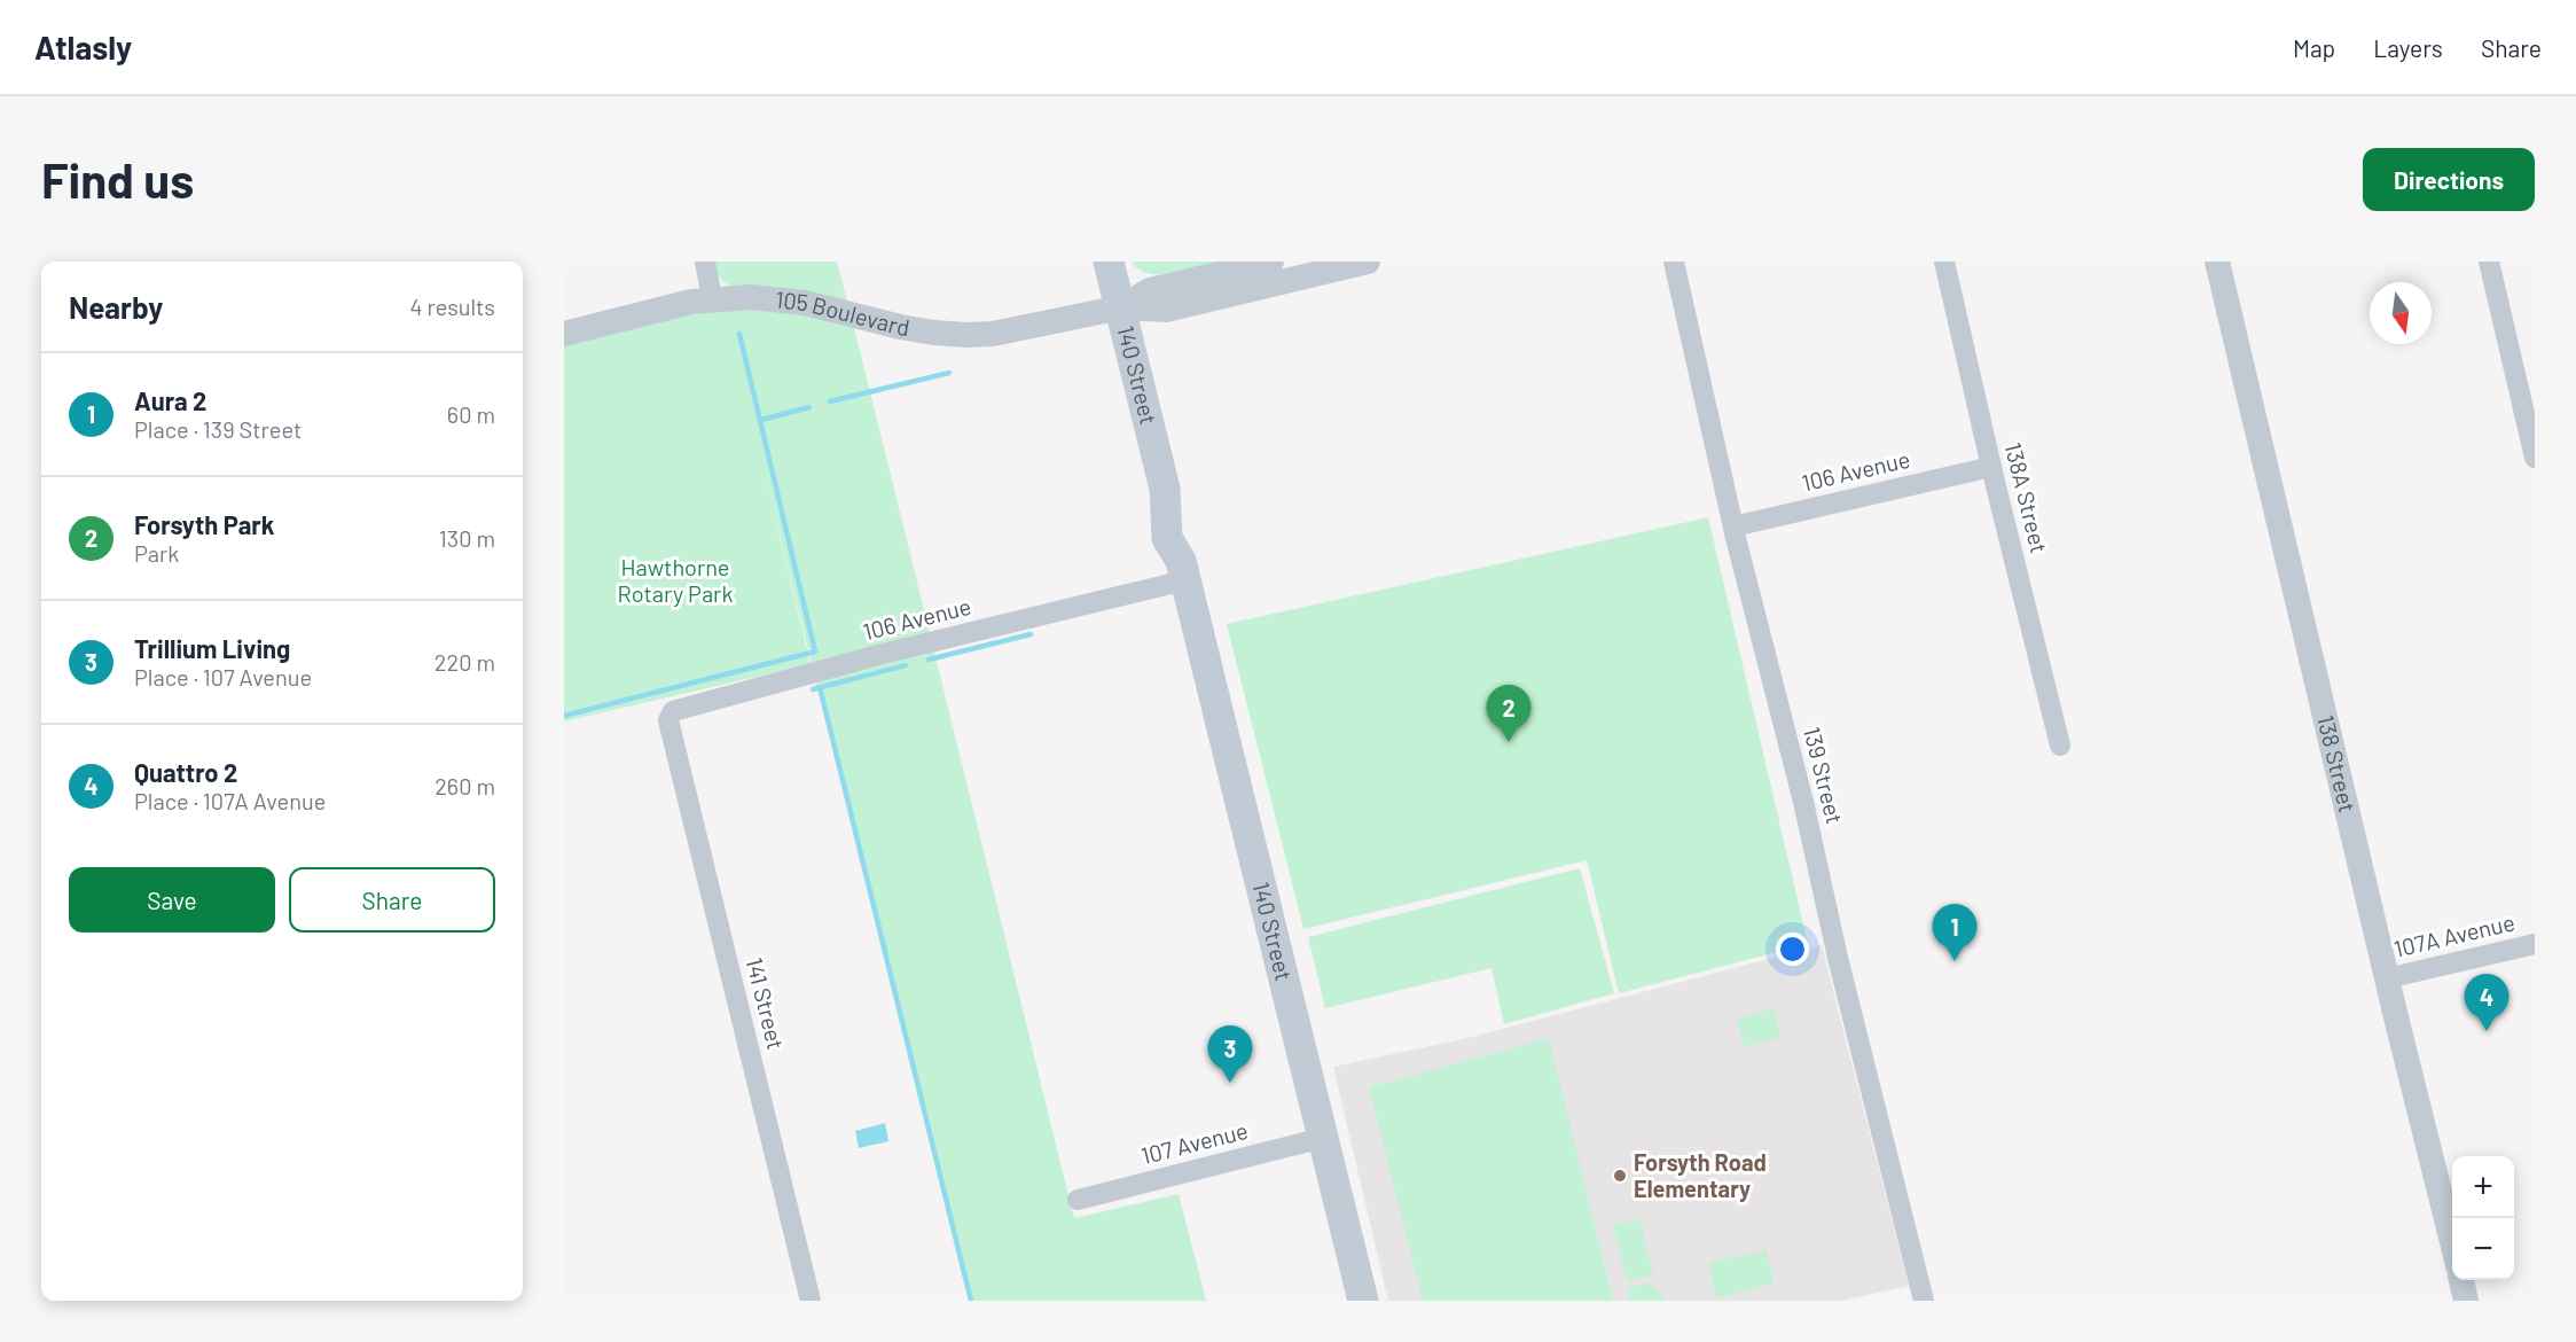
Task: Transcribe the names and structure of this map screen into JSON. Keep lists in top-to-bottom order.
{
  "streets": {
    "main road": ["140 Street"],
    "street": [
      "105 Boulevard",
      "106 Avenue",
      "138A Street",
      "138 Street",
      "139 Street",
      "107A Avenue",
      "141 Street",
      "107 Avenue"
    ]
  },
  "crossings": [
    ["105 Boulevard", "140 Street"],
    ["140 Street", "106 Avenue"],
    ["140 Street", "107 Avenue"],
    ["106 Avenue", "138A Street"],
    ["106 Avenue", "139 Street"],
    ["106 Avenue", "141 Street"],
    ["138 Street", "107A Avenue"]
  ],
  "parks": ["Hawthorne Rotary Park"],
  "places": ["Forsyth Road Elementary"],
  "north": "bottom",
  "page": {
    "header": "Atlasly",
    "nav": ["Map", "Layers", "Share"],
    "buttons": [
      "Directions",
      ["Save", "Share"]
    ],
    "title": "Find us",
    "heading": ["Nearby", "4 results"],
    "list": [
      {
        "mark": "1",
        "name": "Aura 2",
        "note": "Place · 139 Street",
        "value": "60 m"
      },
      {
        "mark": "2",
        "name": "Forsyth Park",
        "note": "Park",
        "value": "130 m"
      },
      {
        "mark": "3",
        "name": "Trillium Living",
        "note": "Place · 107 Avenue",
        "value": "220 m"
      },
      {
        "mark": "4",
        "name": "Quattro 2",
        "note": "Place · 107A Avenue",
        "value": "260 m"
      }
    ],
    "pins": [
      "2",
      "1",
      "4",
      "3"
    ],
    "map_buttons": ["+", "−"]
  }
}
